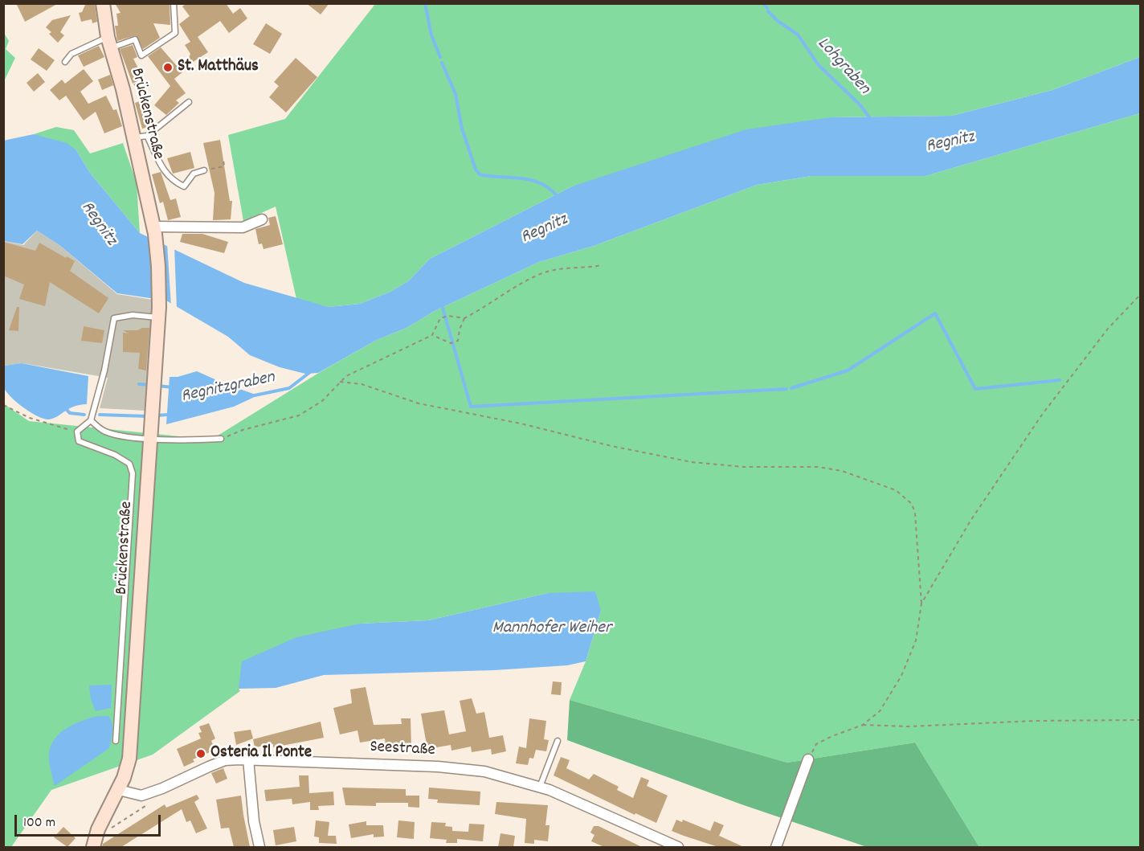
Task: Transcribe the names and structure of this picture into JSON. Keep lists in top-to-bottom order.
{
  "streets": {
    "main road": ["Brückenstraße"],
    "street": ["Seestraße"]
  },
  "crossings": [
    ["Brückenstraße", "Seestraße"]
  ],
  "water": [
    "Lohgraben",
    "Regnitz",
    "Regnitzgraben",
    "Mannhofer Weiher"
  ],
  "places": ["St. Matthäus", "Osteria Il Ponte"],
  "scale_bar": "100 m"
}
